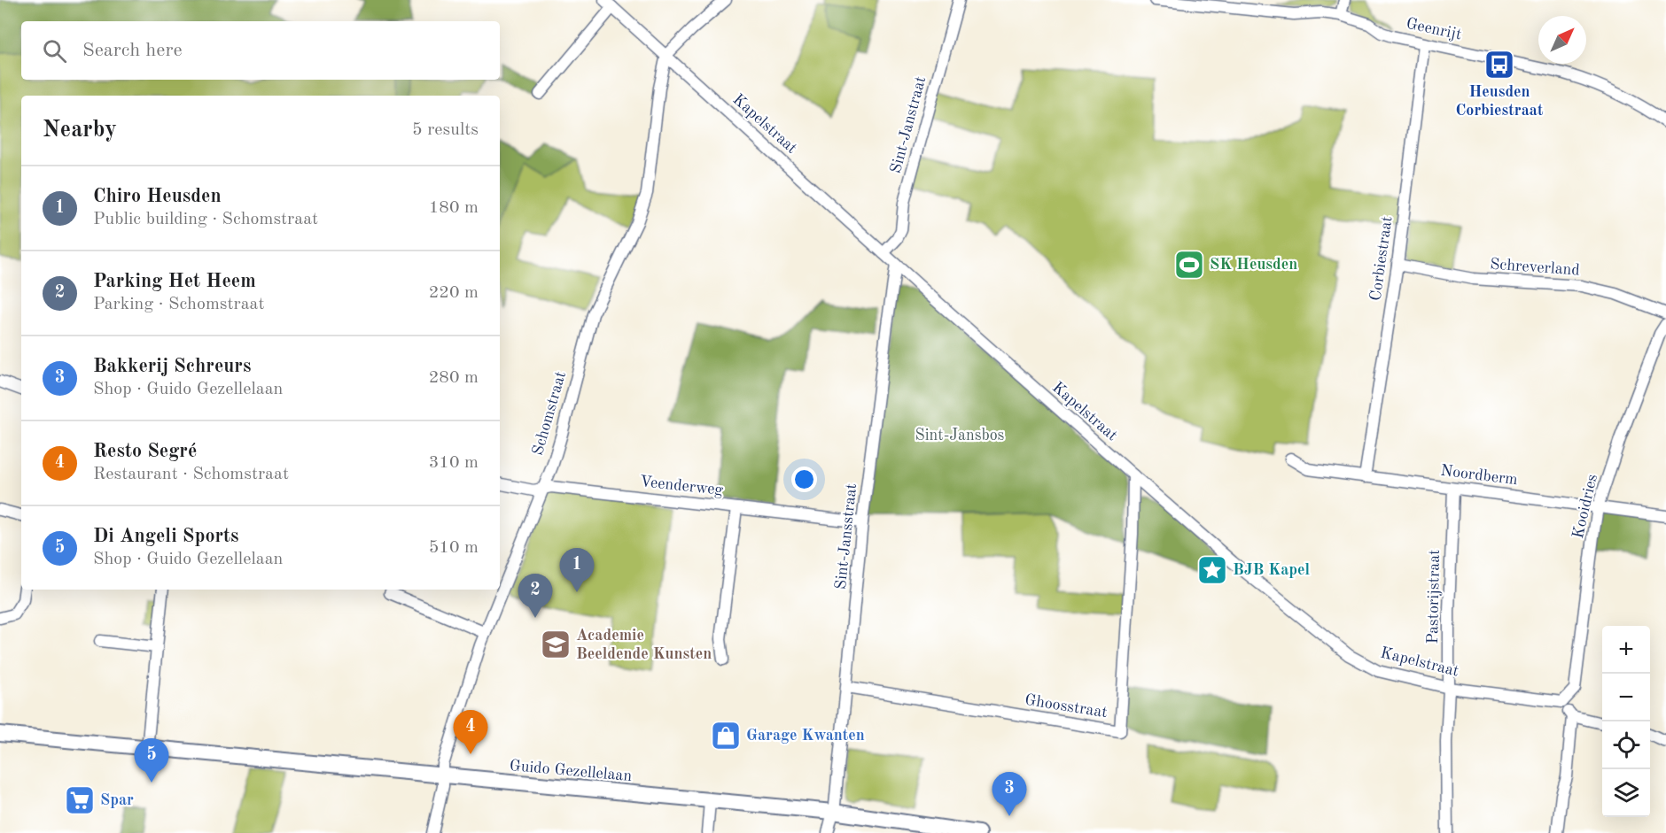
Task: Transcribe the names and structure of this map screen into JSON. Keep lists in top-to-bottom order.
{
  "streets": {
    "main road": ["Guido Gezellelaan"],
    "street": [
      "Geenrijt",
      "Kapelstraat",
      "Sint-Janstraat",
      "Corbiestraat",
      "Schreverland",
      "Schomstraat",
      "Noordberm",
      "Veenderweg",
      "Kooidries",
      "Sint-Jansstraat",
      "Pastorijstraat",
      "Ghoosstraat"
    ]
  },
  "crossings": [
    ["Geenrijt", "Corbiestraat"],
    ["Kapelstraat", "Sint-Janstraat"],
    ["Kapelstraat", "Schomstraat"],
    ["Kapelstraat", "Kooidries"],
    ["Kapelstraat", "Sint-Jansstraat"],
    ["Kapelstraat", "Pastorijstraat"],
    ["Kapelstraat", "Ghoosstraat"],
    ["Corbiestraat", "Schreverland"],
    ["Corbiestraat", "Noordberm"],
    ["Schomstraat", "Veenderweg"],
    ["Schomstraat", "Guido Gezellelaan"],
    ["Noordberm", "Kooidries"],
    ["Noordberm", "Pastorijstraat"],
    ["Veenderweg", "Sint-Jansstraat"],
    ["Sint-Jansstraat", "Ghoosstraat"],
    ["Sint-Jansstraat", "Guido Gezellelaan"]
  ],
  "parks": ["Sint-Jansbos"],
  "places": {
    "bus stop": ["Heusden Corbiestraat"],
    "sports": ["SK Heusden"],
    "place": ["BJB Kapel"],
    "school or university": ["Academie Beeldende Kunsten"],
    "shop": ["Garage Kwanten"],
    "supermarket": ["Spar"]
  },
  "north": "top right",
  "page": {
    "search": "Search here",
    "heading": ["Nearby", "5 results"],
    "list": [
      {
        "mark": "1",
        "name": "Chiro Heusden",
        "note": "Public building · Schomstraat",
        "value": "180 m"
      },
      {
        "mark": "2",
        "name": "Parking Het Heem",
        "note": "Parking · Schomstraat",
        "value": "220 m"
      },
      {
        "mark": "3",
        "name": "Bakkerij Schreurs",
        "note": "Shop · Guido Gezellelaan",
        "value": "280 m"
      },
      {
        "mark": "4",
        "name": "Resto Segré",
        "note": "Restaurant · Schomstraat",
        "value": "310 m"
      },
      {
        "mark": "5",
        "name": "Di Angeli Sports",
        "note": "Shop · Guido Gezellelaan",
        "value": "510 m"
      }
    ],
    "pins": [
      "1",
      "2",
      "4",
      "5",
      "3"
    ],
    "map_buttons": ["+", "−"]
  }
}
